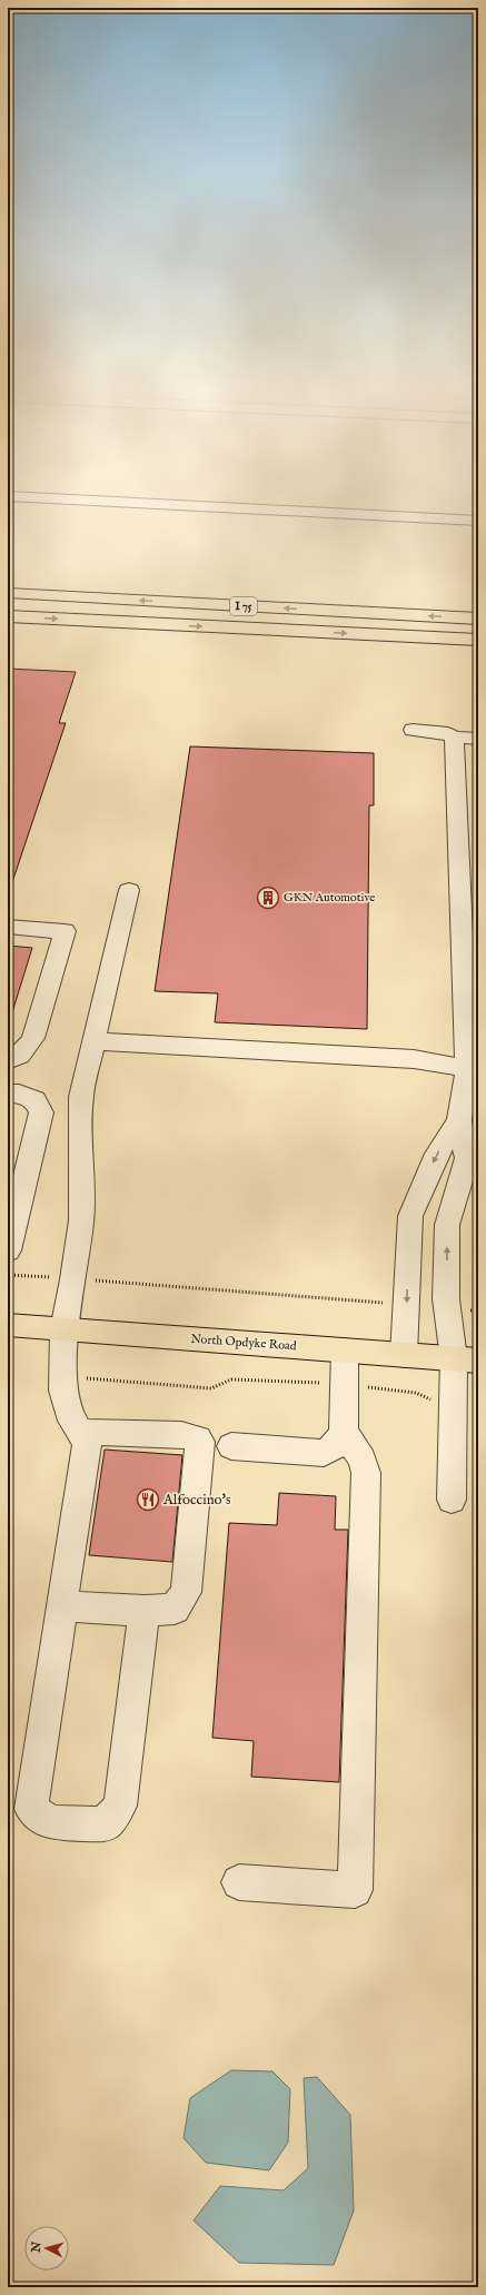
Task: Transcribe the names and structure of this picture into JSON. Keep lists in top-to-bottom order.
{
  "streets": {
    "main road": ["I 75", "North Opdyke Road"]
  },
  "places": {
    "building": ["GKN Automotive"],
    "restaurant": ["Alfoccino's"]
  },
  "north": "left"
}
